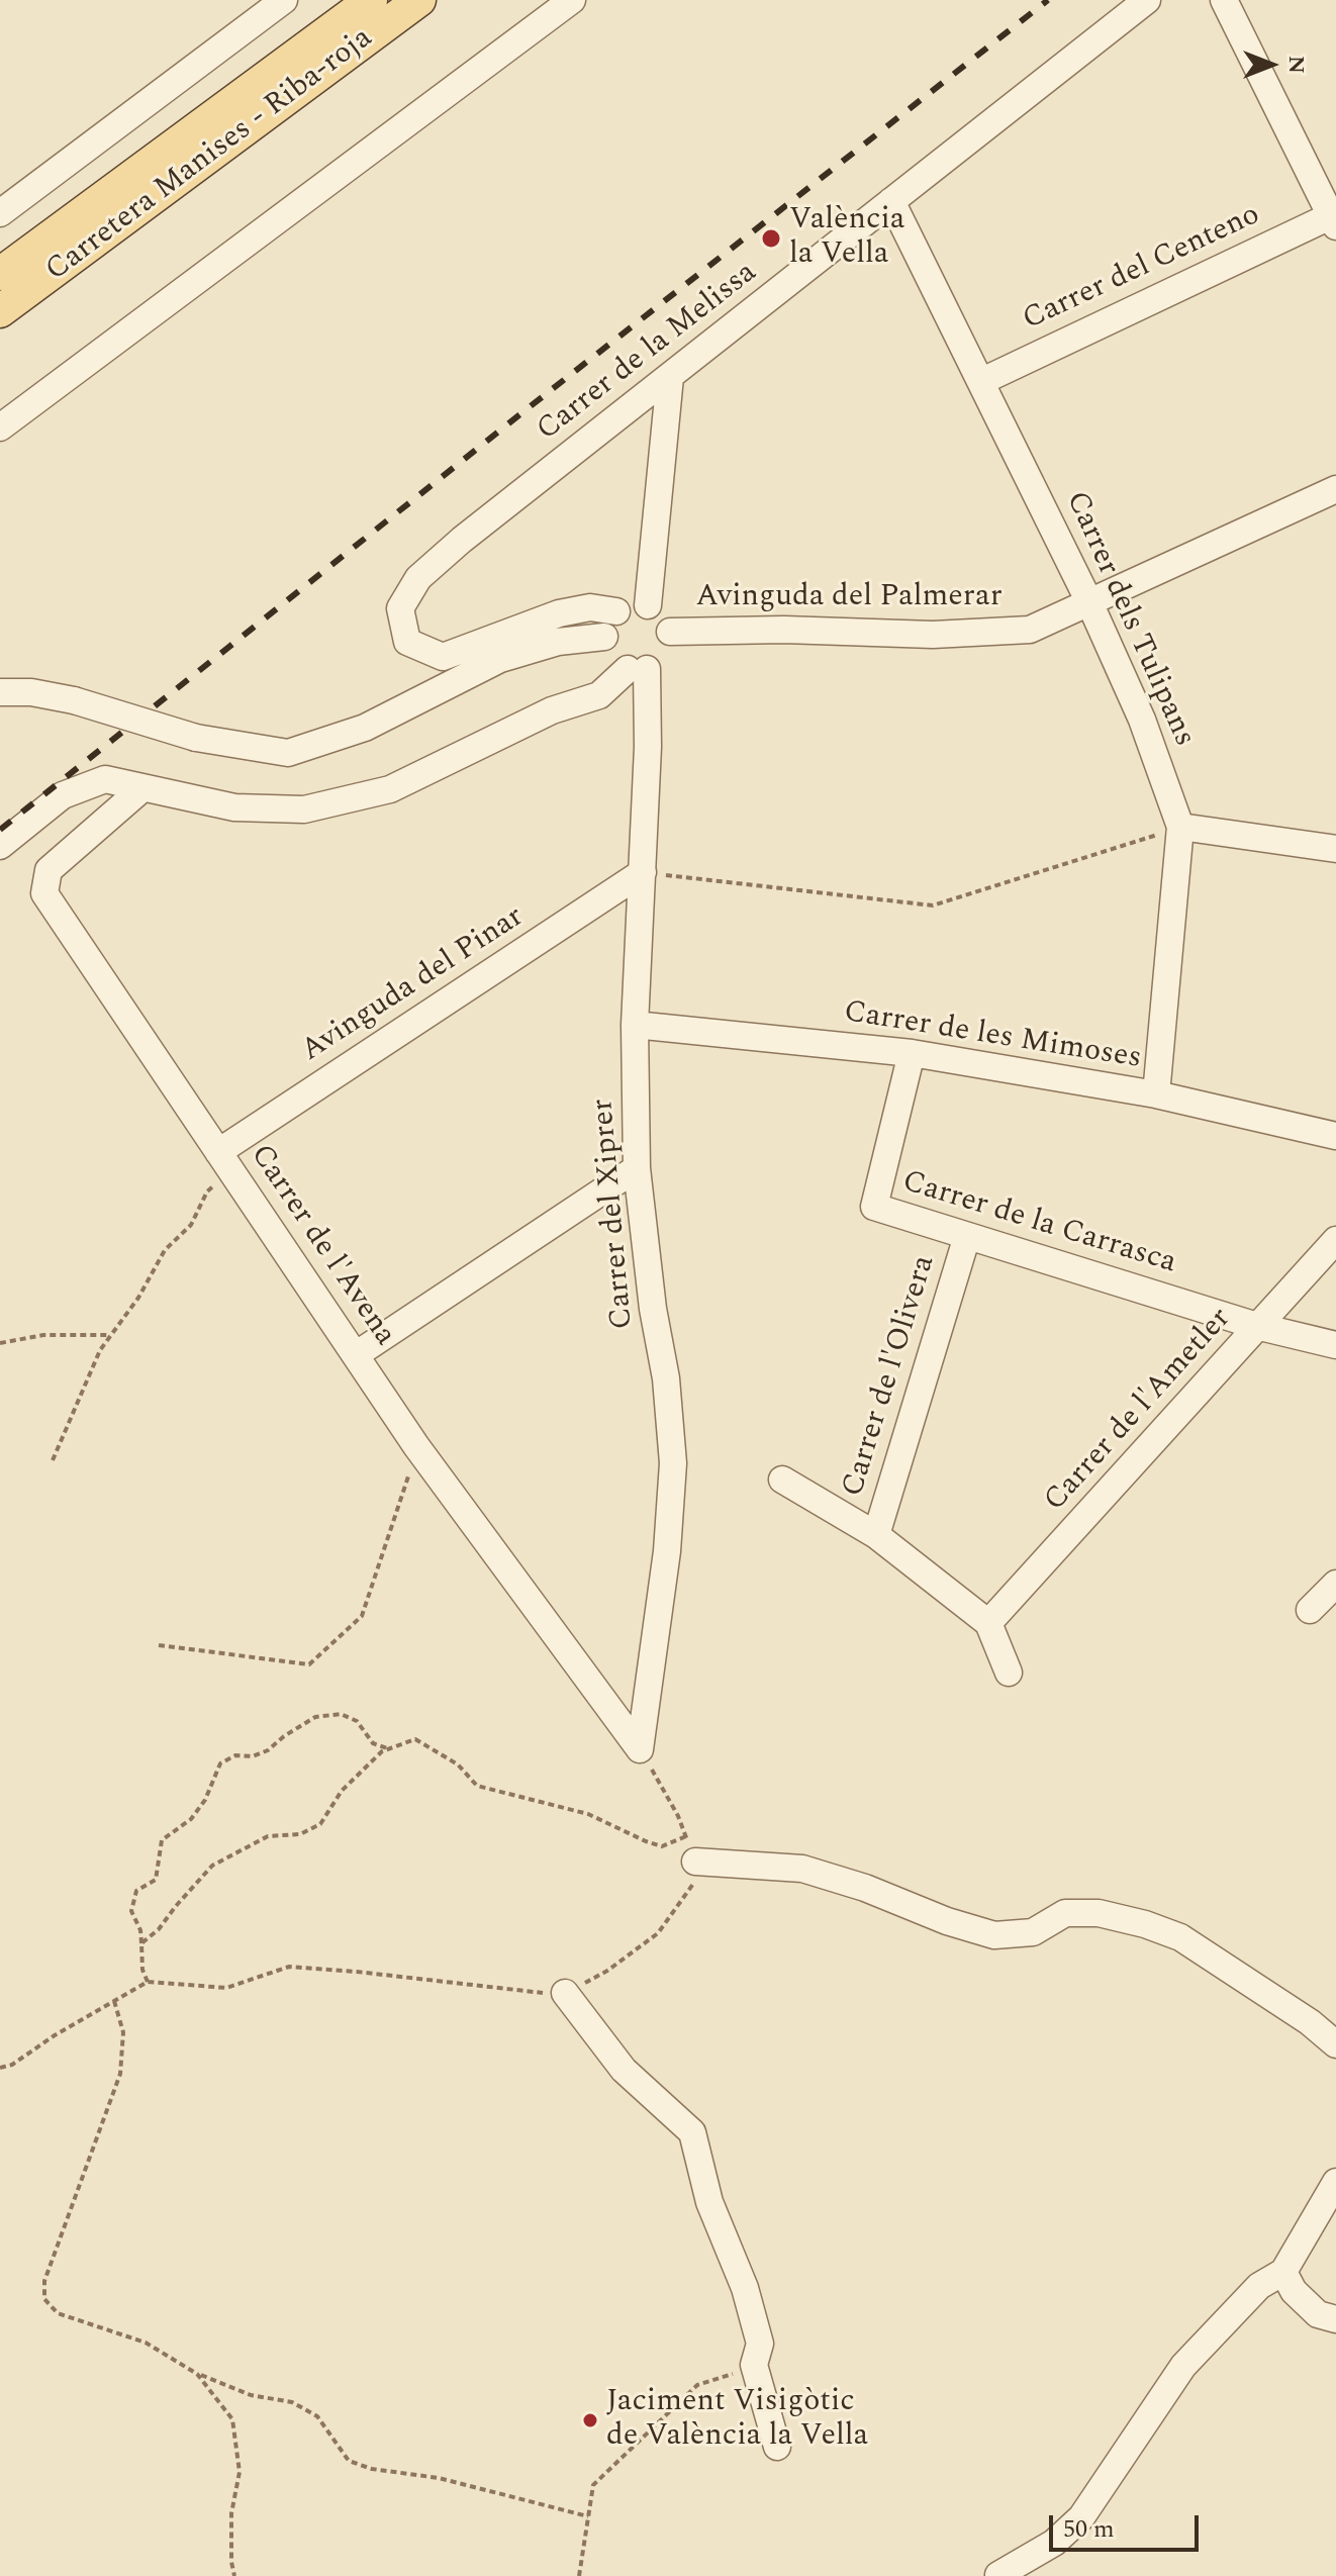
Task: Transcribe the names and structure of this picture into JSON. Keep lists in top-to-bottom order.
{
  "streets": {
    "main road": ["Carretera Manises - Riba-roja"],
    "street": [
      "Carrer del Centeno",
      "Carrer de la Melissa",
      "Avinguda del Palmerar",
      "Carrer dels Tulipans",
      "Avinguda del Pinar",
      "Carrer de les Mimoses",
      "Carrer del Xiprer",
      "Carrer de la Carrasca",
      "Carrer de l'Avena",
      "Carrer de l'Olivera",
      "Carrer de l'Ametler"
    ]
  },
  "crossings": [
    ["Carrer del Centeno", "Carrer dels Tulipans"],
    ["Carrer de la Melissa", "Avinguda del Palmerar"],
    ["Carrer de la Melissa", "Carrer dels Tulipans"],
    ["Carrer de la Melissa", "Carrer del Xiprer"],
    ["Avinguda del Palmerar", "Carrer dels Tulipans"],
    ["Avinguda del Palmerar", "Carrer del Xiprer"],
    ["Carrer dels Tulipans", "Carrer de les Mimoses"],
    ["Avinguda del Pinar", "Carrer del Xiprer"],
    ["Avinguda del Pinar", "Carrer de l'Avena"],
    ["Carrer de les Mimoses", "Carrer del Xiprer"],
    ["Carrer de les Mimoses", "Carrer de la Carrasca"],
    ["Carrer del Xiprer", "Carrer de l'Avena"],
    ["Carrer de la Carrasca", "Carrer de l'Olivera"],
    ["Carrer de la Carrasca", "Carrer de l'Ametler"]
  ],
  "places": ["València la Vella", "Jaciment Visigòtic de València la Vella"],
  "scale_bar": "50 m",
  "north": "right"
}
